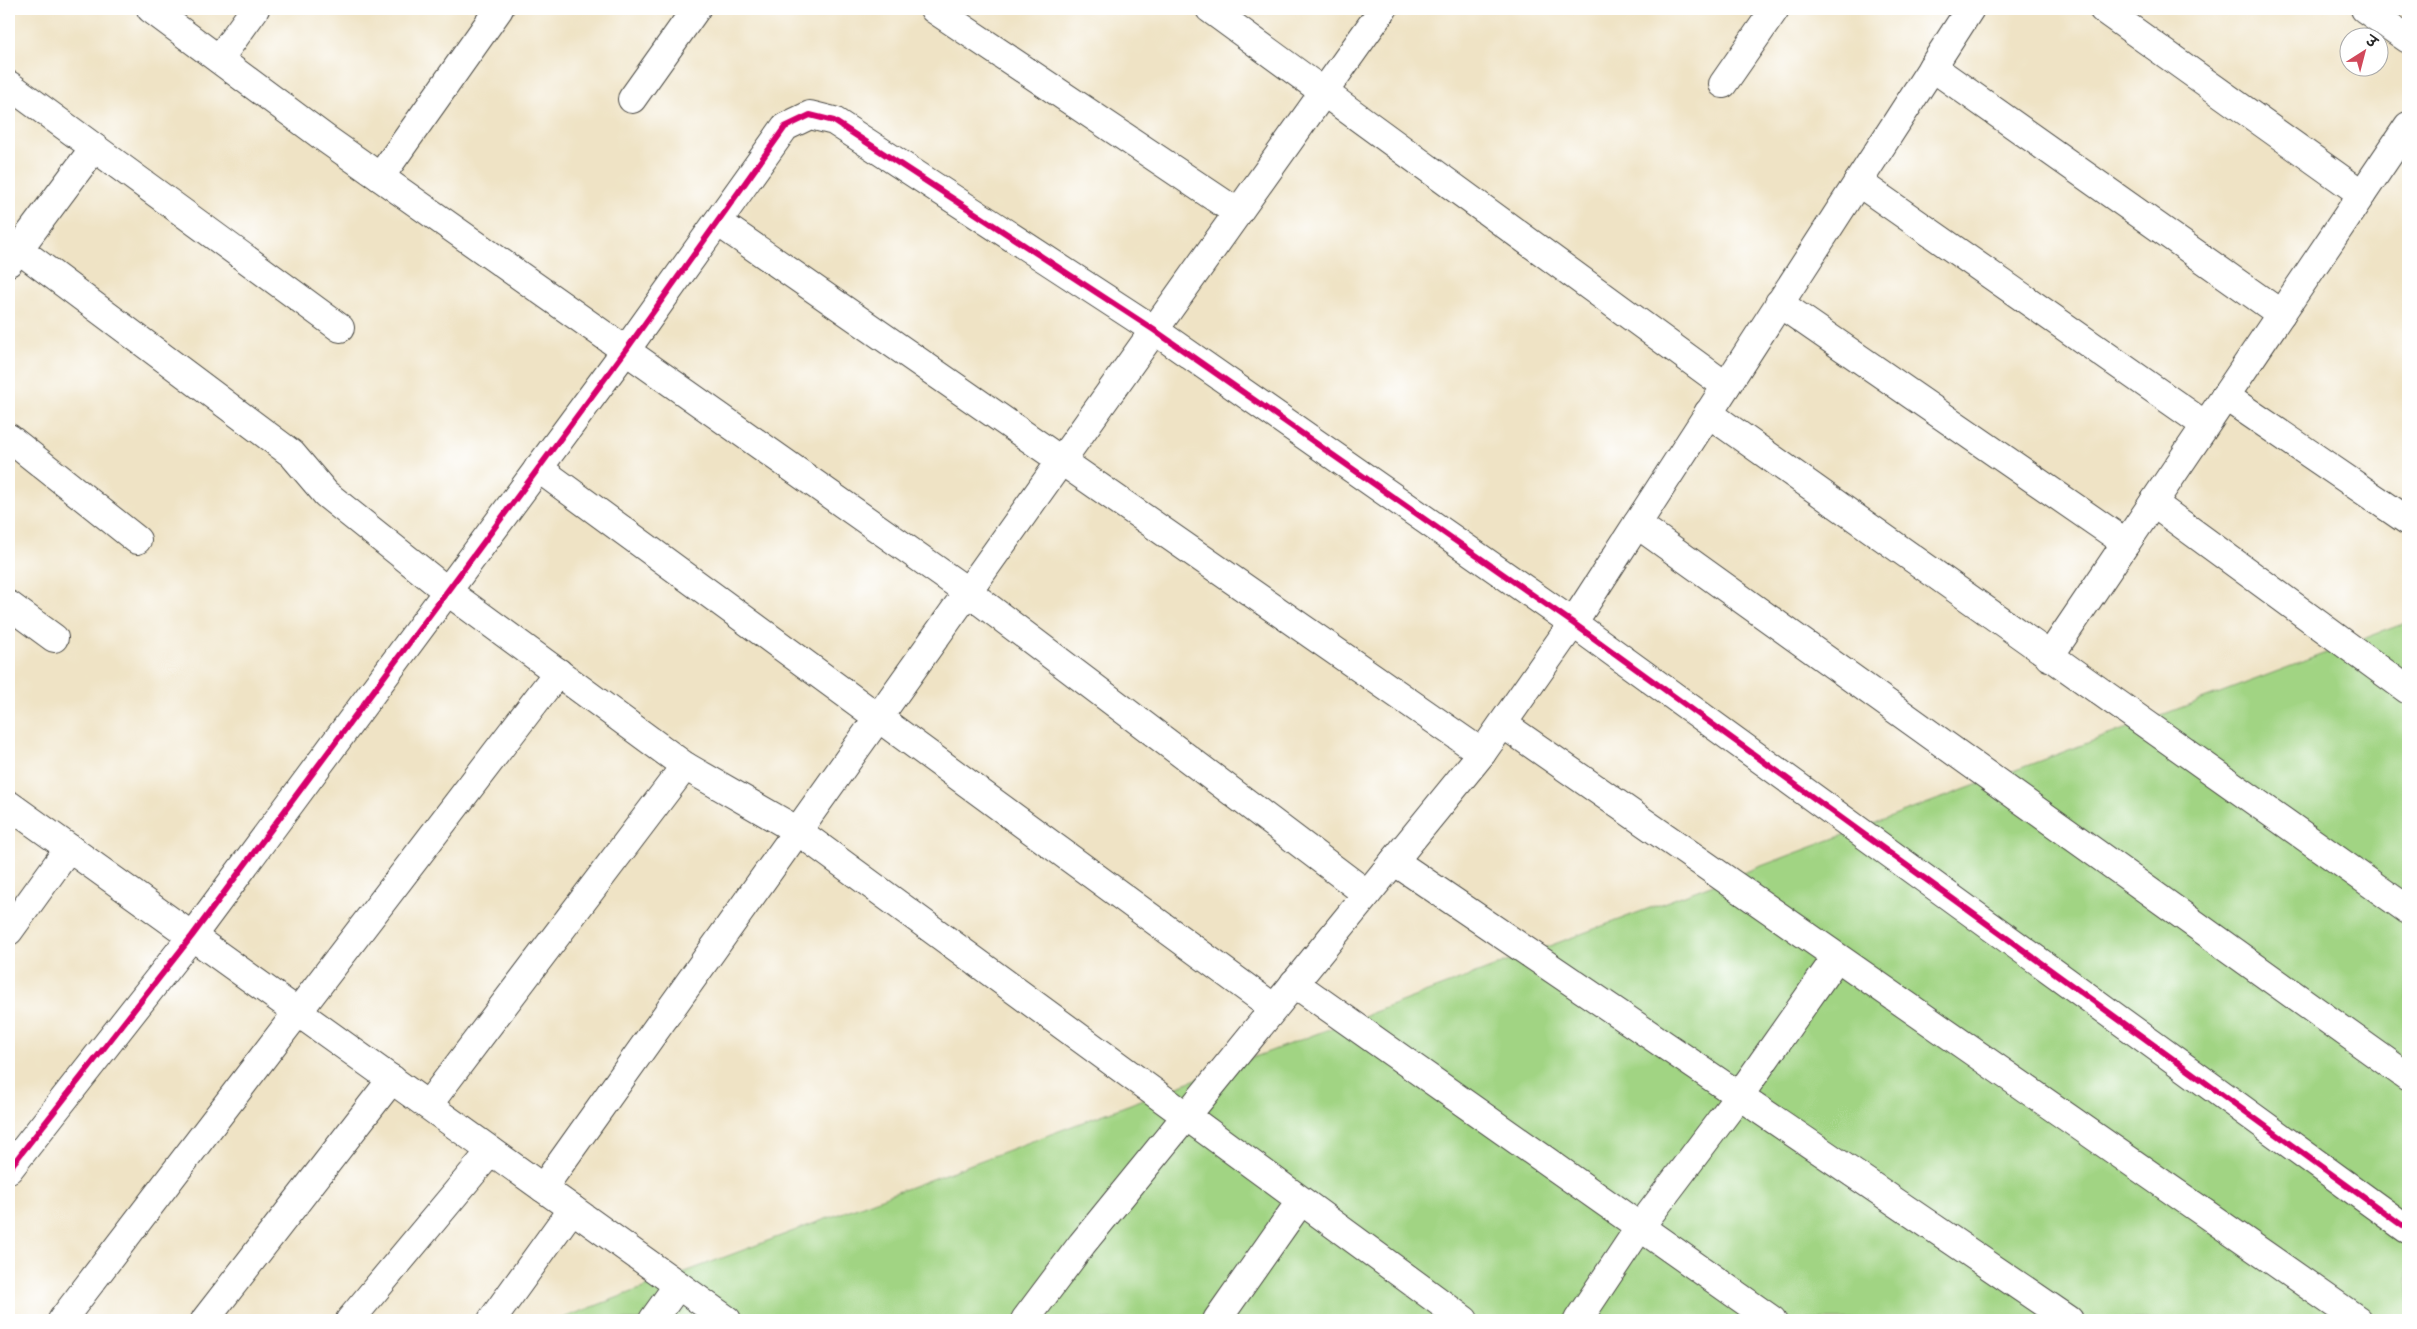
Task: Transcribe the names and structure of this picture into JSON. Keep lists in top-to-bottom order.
{
  "north": "top right"
}
